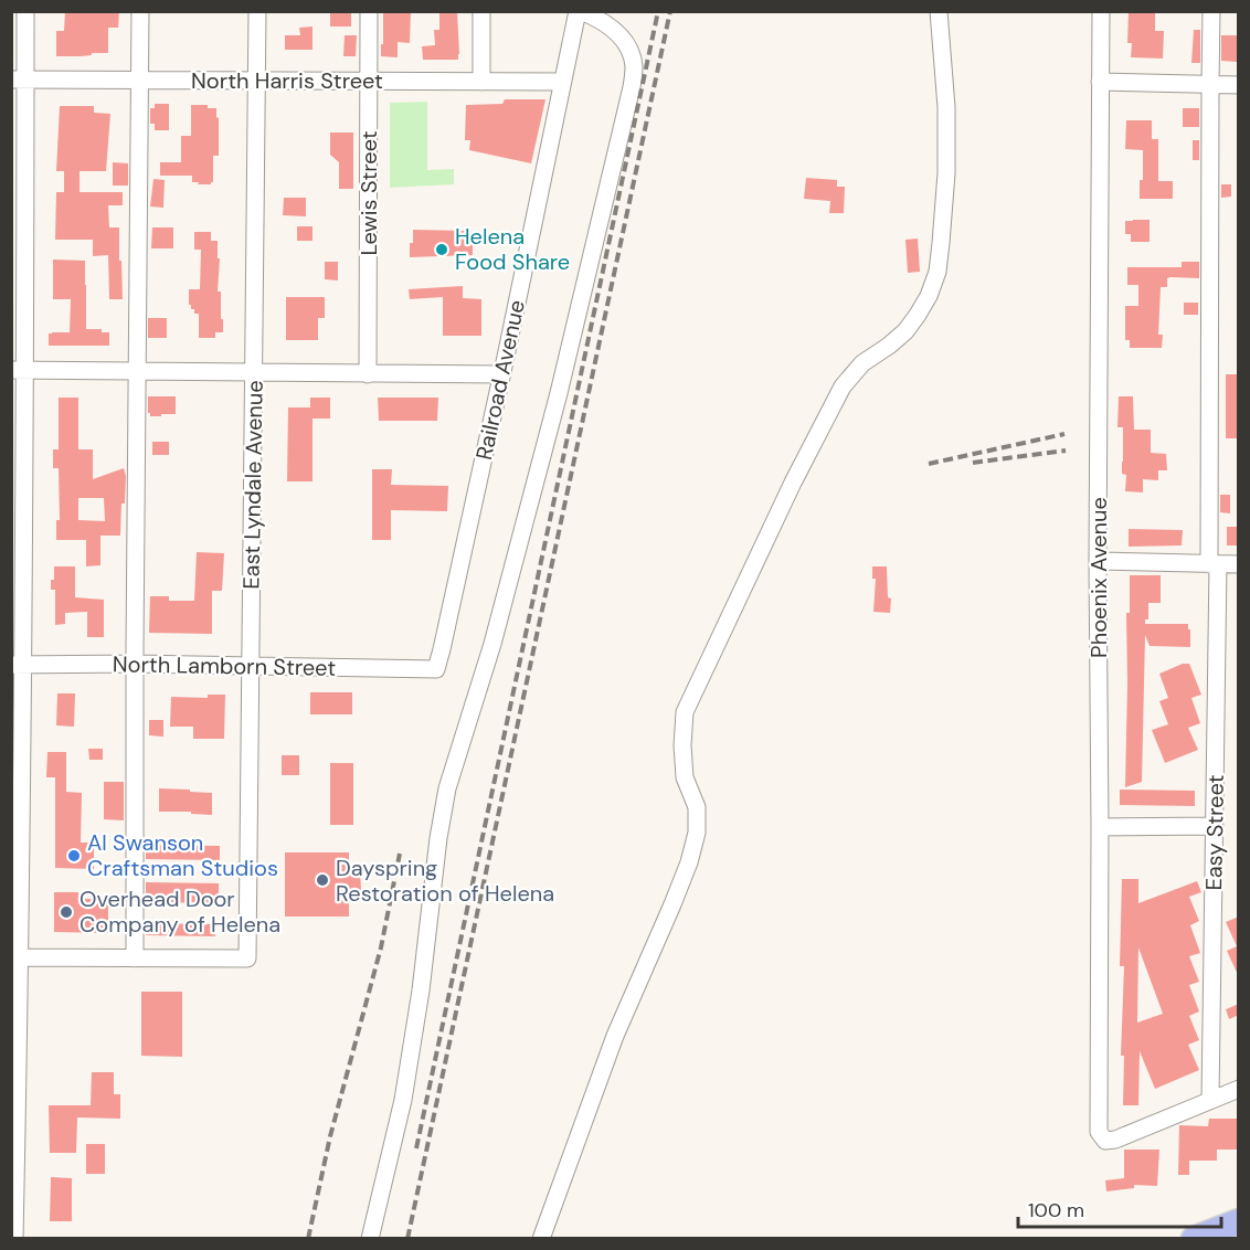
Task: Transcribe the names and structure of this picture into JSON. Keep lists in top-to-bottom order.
{
  "streets": {
    "street": [
      "North Harris Street",
      "Lewis Street",
      "Railroad Avenue",
      "East Lyndale Avenue",
      "Phoenix Avenue",
      "North Lamborn Street",
      "Easy Street"
    ]
  },
  "crossings": [
    ["North Harris Street", "Lewis Street"],
    ["North Harris Street", "Railroad Avenue"],
    ["North Harris Street", "East Lyndale Avenue"],
    ["Railroad Avenue", "North Lamborn Street"],
    ["East Lyndale Avenue", "North Lamborn Street"],
    ["Phoenix Avenue", "Easy Street"]
  ],
  "places": [
    "Helena Food Share",
    "Al Swanson Craftsman Studios",
    "Dayspring Restoration of Helena",
    "Overhead Door Company of Helena"
  ],
  "scale_bar": "100 m"
}
